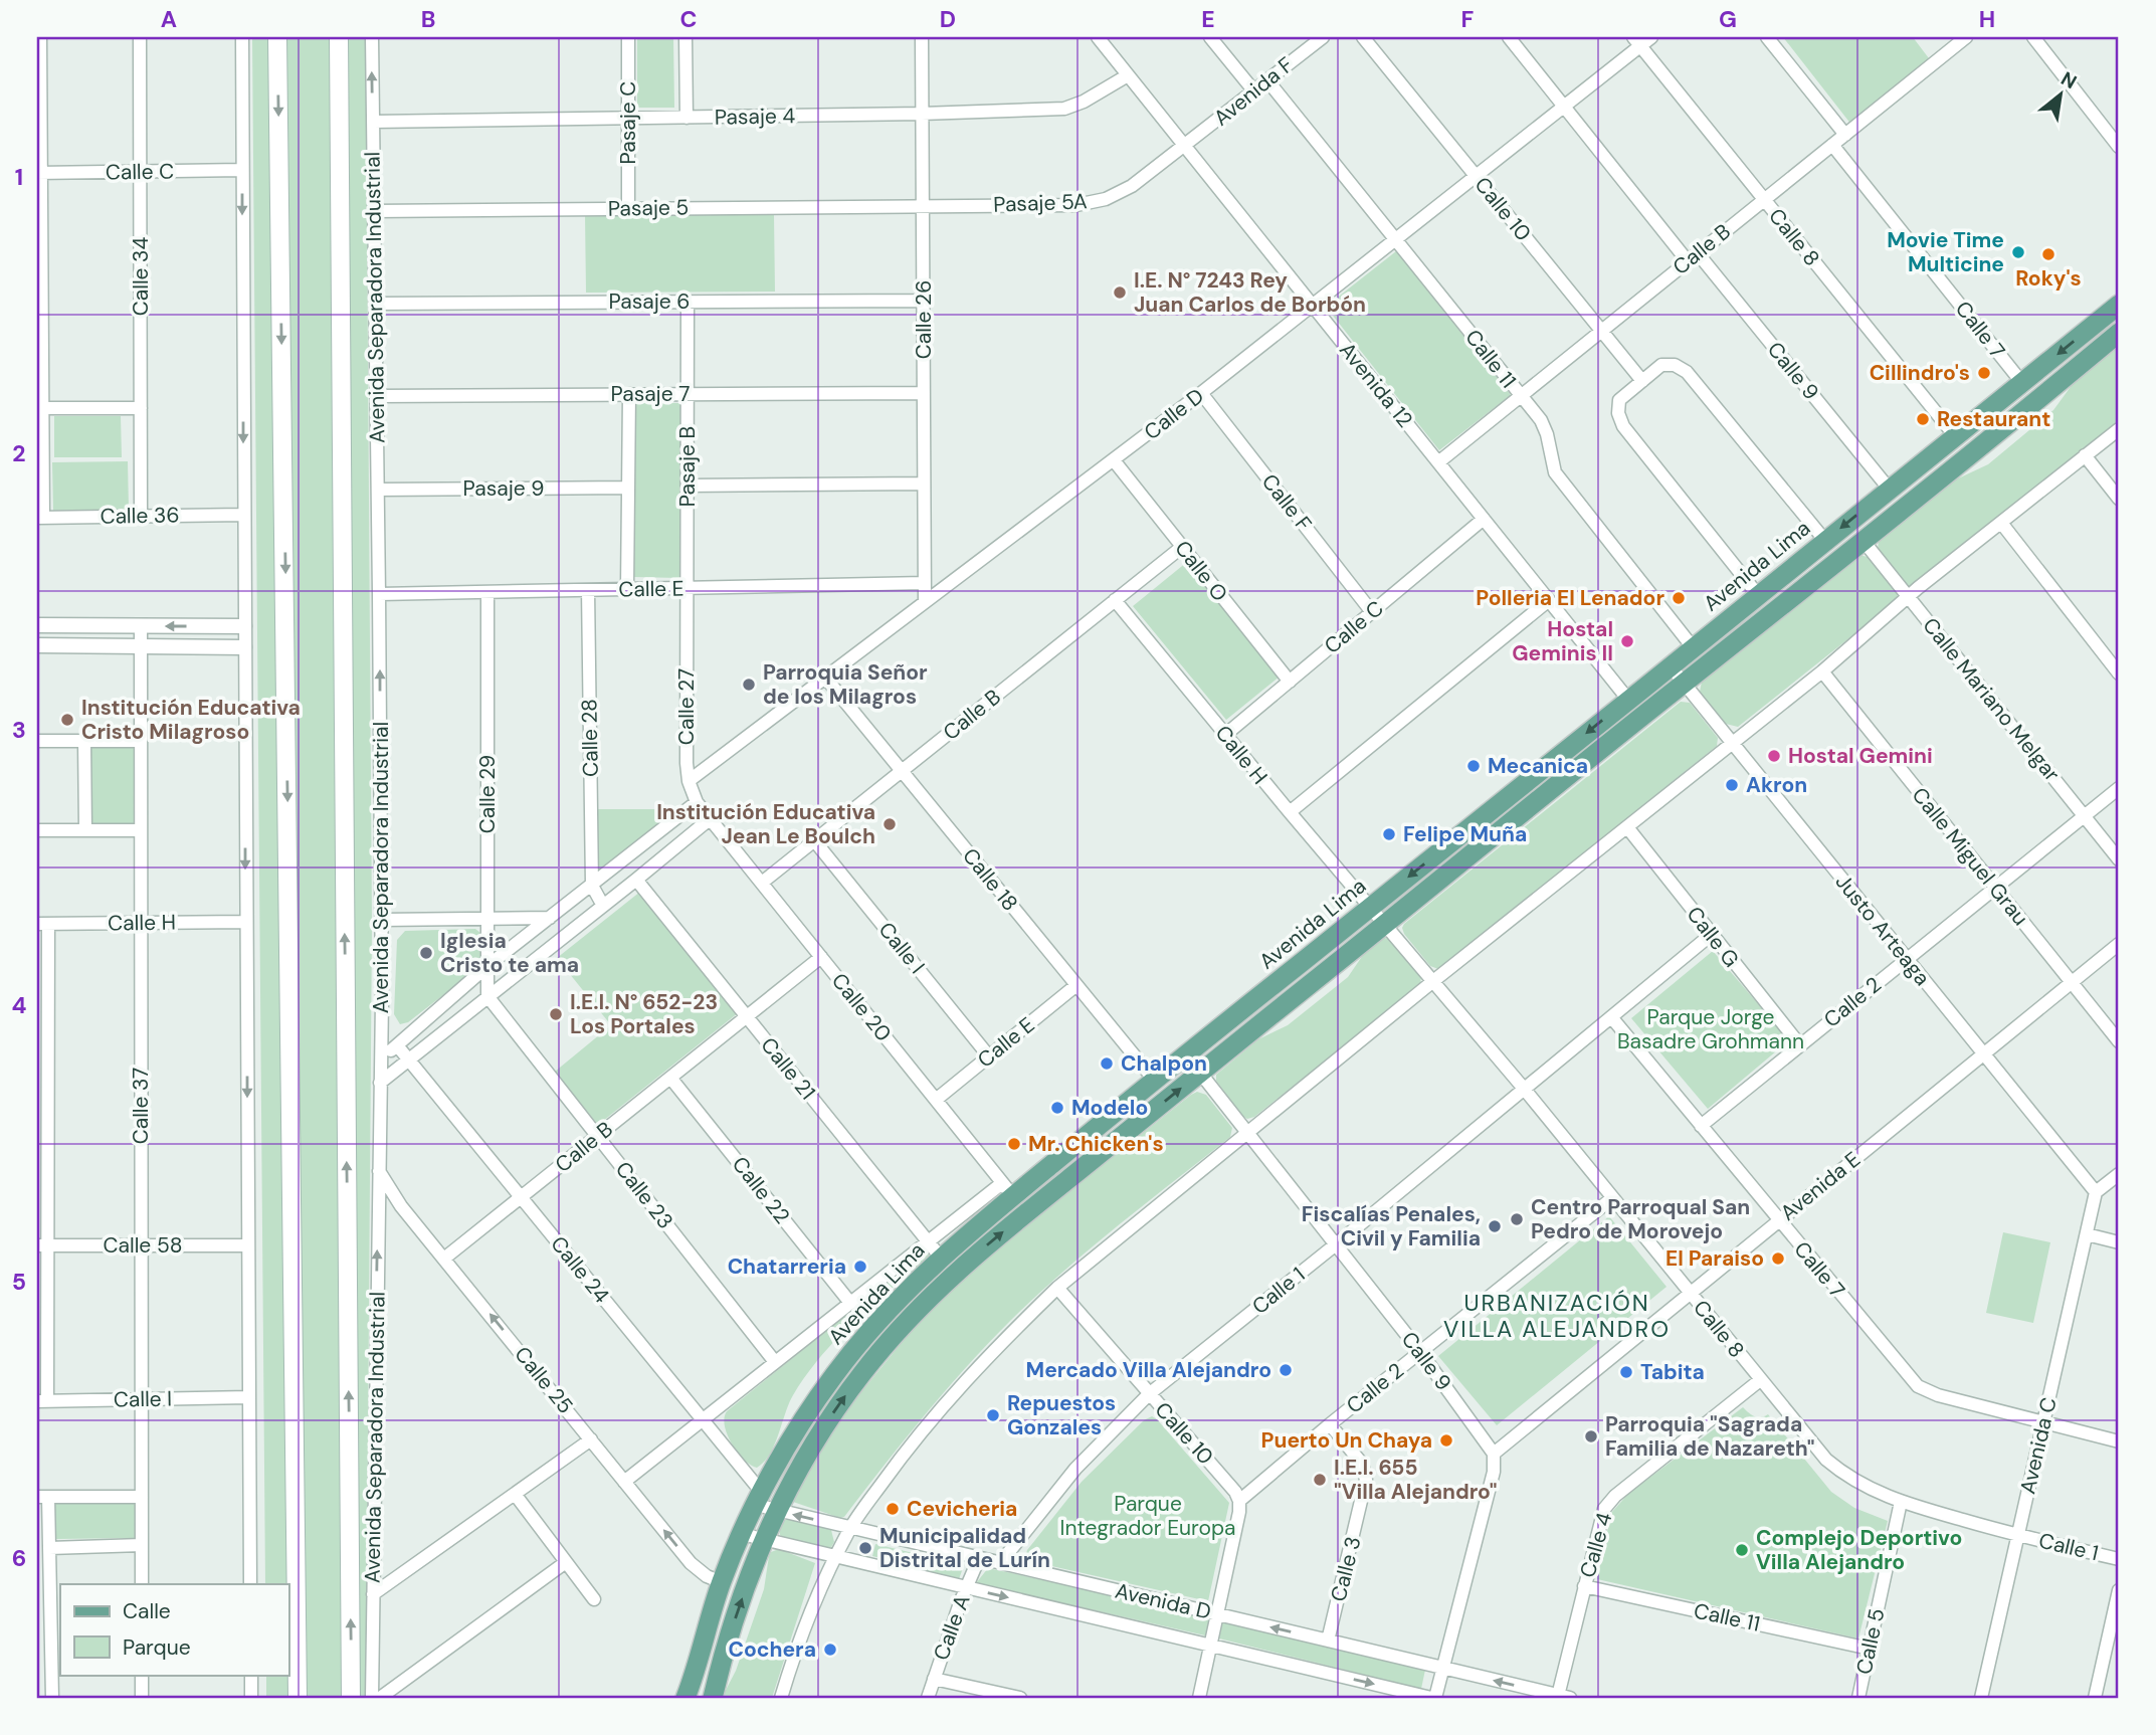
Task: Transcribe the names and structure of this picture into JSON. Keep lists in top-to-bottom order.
{
  "streets": {
    "main road": ["Avenida Separadora Industrial", "Avenida Lima"],
    "street": [
      "Avenida F",
      "Pasaje 4",
      "Pasaje C",
      "Calle C",
      "Pasaje 5A",
      "Pasaje 5",
      "Calle 10",
      "Calle 8",
      "Calle B",
      "Calle 34",
      "Pasaje 6",
      "Calle 26",
      "Calle 7",
      "Calle 11",
      "Calle 9",
      "Avenida 12",
      "Pasaje 7",
      "Calle D",
      "Pasaje B",
      "Pasaje 9",
      "Calle F",
      "Calle 36",
      "Calle O",
      "Calle E",
      "Calle Mariano Melgar",
      "Calle 27",
      "Calle 28",
      "Calle H",
      "Calle 29",
      "Calle Miguel Grau",
      "Calle 18",
      "Justo Arteaga",
      "Calle G",
      "Calle I",
      "Calle 2",
      "Calle 20",
      "Calle 21",
      "Calle 37",
      "Avenida E",
      "Calle 22",
      "Calle 23",
      "Calle 58",
      "Calle 24",
      "Calle 1",
      "Calle 25",
      "Avenida C",
      "Calle 4",
      "Calle 3",
      "Avenida D",
      "Calle A",
      "Calle 5"
    ]
  },
  "crossings": [
    ["Avenida F", "Pasaje 5A"],
    ["Avenida F", "Calle 11"],
    ["Avenida F", "Avenida 12"],
    ["Pasaje 4", "Pasaje C"],
    ["Pasaje 4", "Avenida Separadora Industrial"],
    ["Pasaje 4", "Calle 26"],
    ["Pasaje 4", "Avenida 12"],
    ["Pasaje C", "Pasaje 5"],
    ["Calle C", "Calle 34"],
    ["Calle C", "Avenida 12"],
    ["Calle C", "Calle F"],
    ["Calle C", "Calle O"],
    ["Calle C", "Calle H"],
    ["Pasaje 5A", "Pasaje 5"],
    ["Pasaje 5A", "Calle 26"],
    ["Pasaje 5A", "Avenida 12"],
    ["Pasaje 5", "Avenida Separadora Industrial"],
    ["Pasaje 5", "Calle 26"],
    ["Calle 10", "Calle B"],
    ["Calle 10", "Calle D"],
    ["Calle 10", "Calle 2"],
    ["Calle 10", "Calle 1"],
    ["Calle 8", "Calle B"],
    ["Calle 8", "Calle D"],
    ["Calle 8", "Avenida Lima"],
    ["Calle 8", "Calle H"],
    ["Calle 8", "Calle 2"],
    ["Calle 8", "Avenida E"],
    ["Calle 8", "Calle 1"],
    ["Calle 8", "Avenida C"],
    ["Calle 8", "Calle 4"],
    ["Calle 8", "Calle 5"],
    ["Calle B", "Calle 7"],
    ["Calle B", "Calle 11"],
    ["Calle B", "Calle 9"],
    ["Calle B", "Avenida 12"],
    ["Calle B", "Calle O"],
    ["Calle B", "Calle H"],
    ["Calle B", "Calle 18"],
    ["Calle B", "Calle I"],
    ["Calle B", "Calle 20"],
    ["Calle B", "Calle 21"],
    ["Calle B", "Calle 22"],
    ["Calle B", "Calle 23"],
    ["Calle B", "Calle 24"],
    ["Calle B", "Calle 25"],
    ["Calle 34", "Calle 36"],
    ["Avenida Separadora Industrial", "Pasaje 6"],
    ["Avenida Separadora Industrial", "Pasaje 7"],
    ["Avenida Separadora Industrial", "Pasaje 9"],
    ["Avenida Separadora Industrial", "Calle E"],
    ["Avenida Separadora Industrial", "Calle 25"],
    ["Pasaje 6", "Calle 26"],
    ["Pasaje 6", "Pasaje B"],
    ["Calle 26", "Pasaje 7"],
    ["Calle 26", "Calle D"],
    ["Calle 26", "Calle E"],
    ["Calle 7", "Avenida Lima"],
    ["Calle 7", "Calle 2"],
    ["Calle 7", "Avenida E"],
    ["Calle 7", "Calle 1"],
    ["Calle 7", "Avenida C"],
    ["Calle 11", "Calle D"],
    ["Calle 11", "Avenida Lima"],
    ["Calle 11", "Calle 4"],
    ["Calle 11", "Calle 5"],
    ["Calle 9", "Calle D"],
    ["Calle 9", "Avenida Lima"],
    ["Calle 9", "Calle 2"],
    ["Calle 9", "Avenida E"],
    ["Calle 9", "Calle 1"],
    ["Avenida 12", "Calle D"],
    ["Avenida 12", "Avenida Lima"],
    ["Pasaje 7", "Pasaje B"],
    ["Calle D", "Calle F"],
    ["Calle D", "Calle O"],
    ["Calle D", "Calle 27"],
    ["Calle D", "Calle 18"],
    ["Pasaje B", "Calle E"],
    ["Pasaje B", "Calle 27"],
    ["Avenida Lima", "Calle Mariano Melgar"],
    ["Avenida Lima", "Calle H"],
    ["Avenida Lima", "Calle 18"],
    ["Avenida Lima", "Justo Arteaga"],
    ["Avenida Lima", "Calle 20"],
    ["Avenida Lima", "Calle 21"],
    ["Avenida Lima", "Calle 24"],
    ["Avenida Lima", "Calle 25"],
    ["Avenida Lima", "Avenida D"],
    ["Calle E", "Calle 27"],
    ["Calle E", "Calle 28"],
    ["Calle E", "Calle 29"],
    ["Calle E", "Calle 18"],
    ["Calle E", "Calle I"],
    ["Calle E", "Calle 20"],
    ["Calle Mariano Melgar", "Calle 2"],
    ["Calle 27", "Calle 20"],
    ["Calle H", "Calle 37"],
    ["Calle 29", "Calle 23"],
    ["Calle Miguel Grau", "Calle 2"],
    ["Justo Arteaga", "Calle 2"],
    ["Justo Arteaga", "Avenida E"],
    ["Justo Arteaga", "Avenida C"],
    ["Calle G", "Calle 2"],
    ["Calle G", "Calle 1"],
    ["Calle I", "Calle 37"],
    ["Calle 2", "Calle 3"],
    ["Calle 37", "Calle 58"],
    ["Calle 24", "Avenida D"],
    ["Calle 1", "Avenida C"],
    ["Calle 1", "Avenida D"],
    ["Calle 4", "Avenida D"],
    ["Calle 3", "Avenida D"],
    ["Avenida D", "Calle A"]
  ],
  "one_way": ["Calle 25"],
  "districts": ["URBANIZACIÓN VILLA ALEJANDRO"],
  "parks": ["Parque Jorge Basadre Grohmann", "Parque Integrador Europa"],
  "places": [
    "Movie Time Multicine",
    "Roky's",
    "I.E. N° 7243 Rey Juan Carlos de Borbón",
    "Cillindro's",
    "Restaurant",
    "Polleria El Lenador",
    "Hostal Geminis II",
    "Parroquia Señor de los Milagros",
    "Institución Educativa Cristo Milagroso",
    "Hostal Gemini",
    "Mecanica",
    "Akron",
    "Institución Educativa Jean Le Boulch",
    "Felipe Muña",
    "Iglesia Cristo te ama",
    "I.E.I. N° 652-23 Los Portales",
    "Chalpon",
    "Modelo",
    "Mr. Chicken's",
    "Centro Parroqual San Pedro de Morovejo",
    "Fiscalías Penales, Civil y Familia",
    "El Paraiso",
    "Chatarreria",
    "Mercado Villa Alejandro",
    "Tabita",
    "Repuestos Gonzales",
    "Parroquia \"Sagrada Familia de Nazareth\"",
    "Puerto Un Chaya",
    "I.E.I. 655 \"Villa Alejandro\"",
    "Cevicheria",
    "Municipalidad Distrital de Lurín",
    "Complejo Deportivo Villa Alejandro",
    "Cochera"
  ],
  "legend": ["Calle", "Parque"],
  "north": "top right",
  "grid": {
    "columns": [
      "A",
      "B",
      "C",
      "D",
      "E",
      "F",
      "G",
      "H"
    ],
    "rows": [
      "1",
      "2",
      "3",
      "4",
      "5",
      "6"
    ]
  }
}
